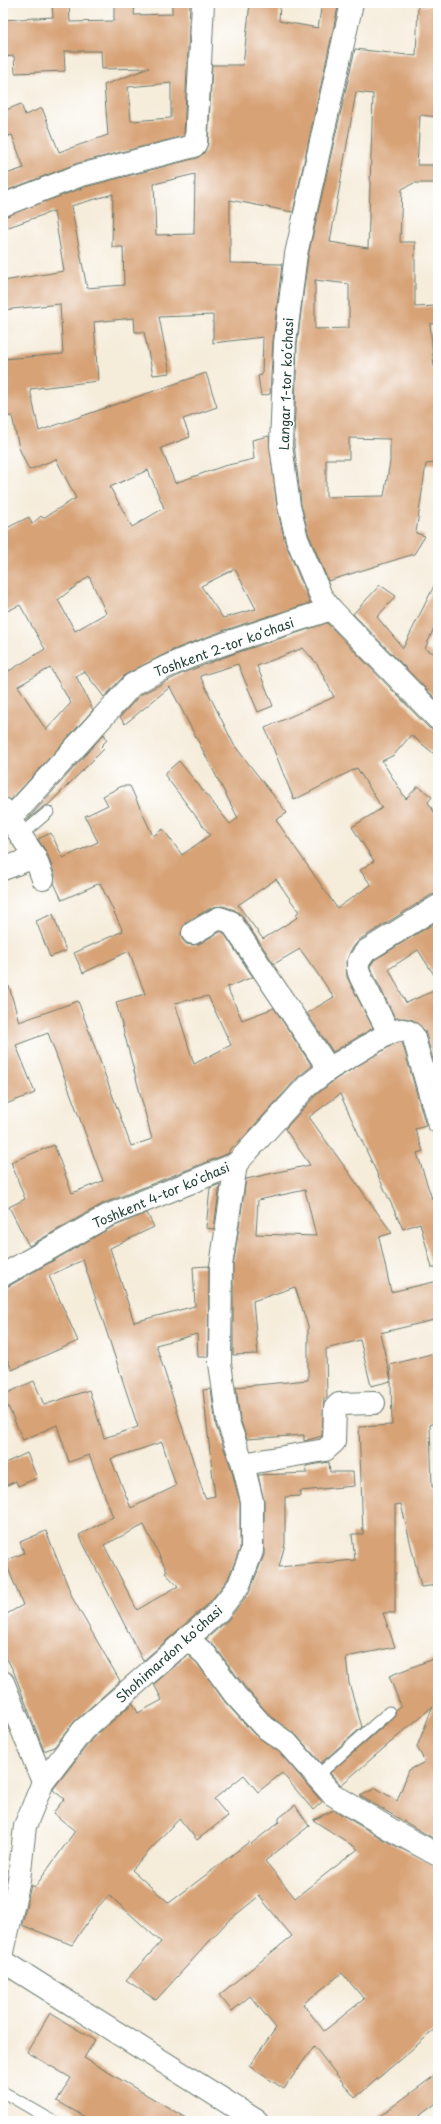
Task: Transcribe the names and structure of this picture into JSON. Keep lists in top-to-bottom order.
{
  "streets": {
    "street": [
      "Langar 1-tor koʻchasi",
      "Toshkent 2-tor koʻchasi",
      "Toshkent 4-tor koʻchasi",
      "Shohimardon koʻchasi"
    ]
  },
  "crossings": [
    ["Langar 1-tor koʻchasi", "Toshkent 2-tor koʻchasi"],
    ["Toshkent 4-tor koʻchasi", "Shohimardon koʻchasi"]
  ]
}
